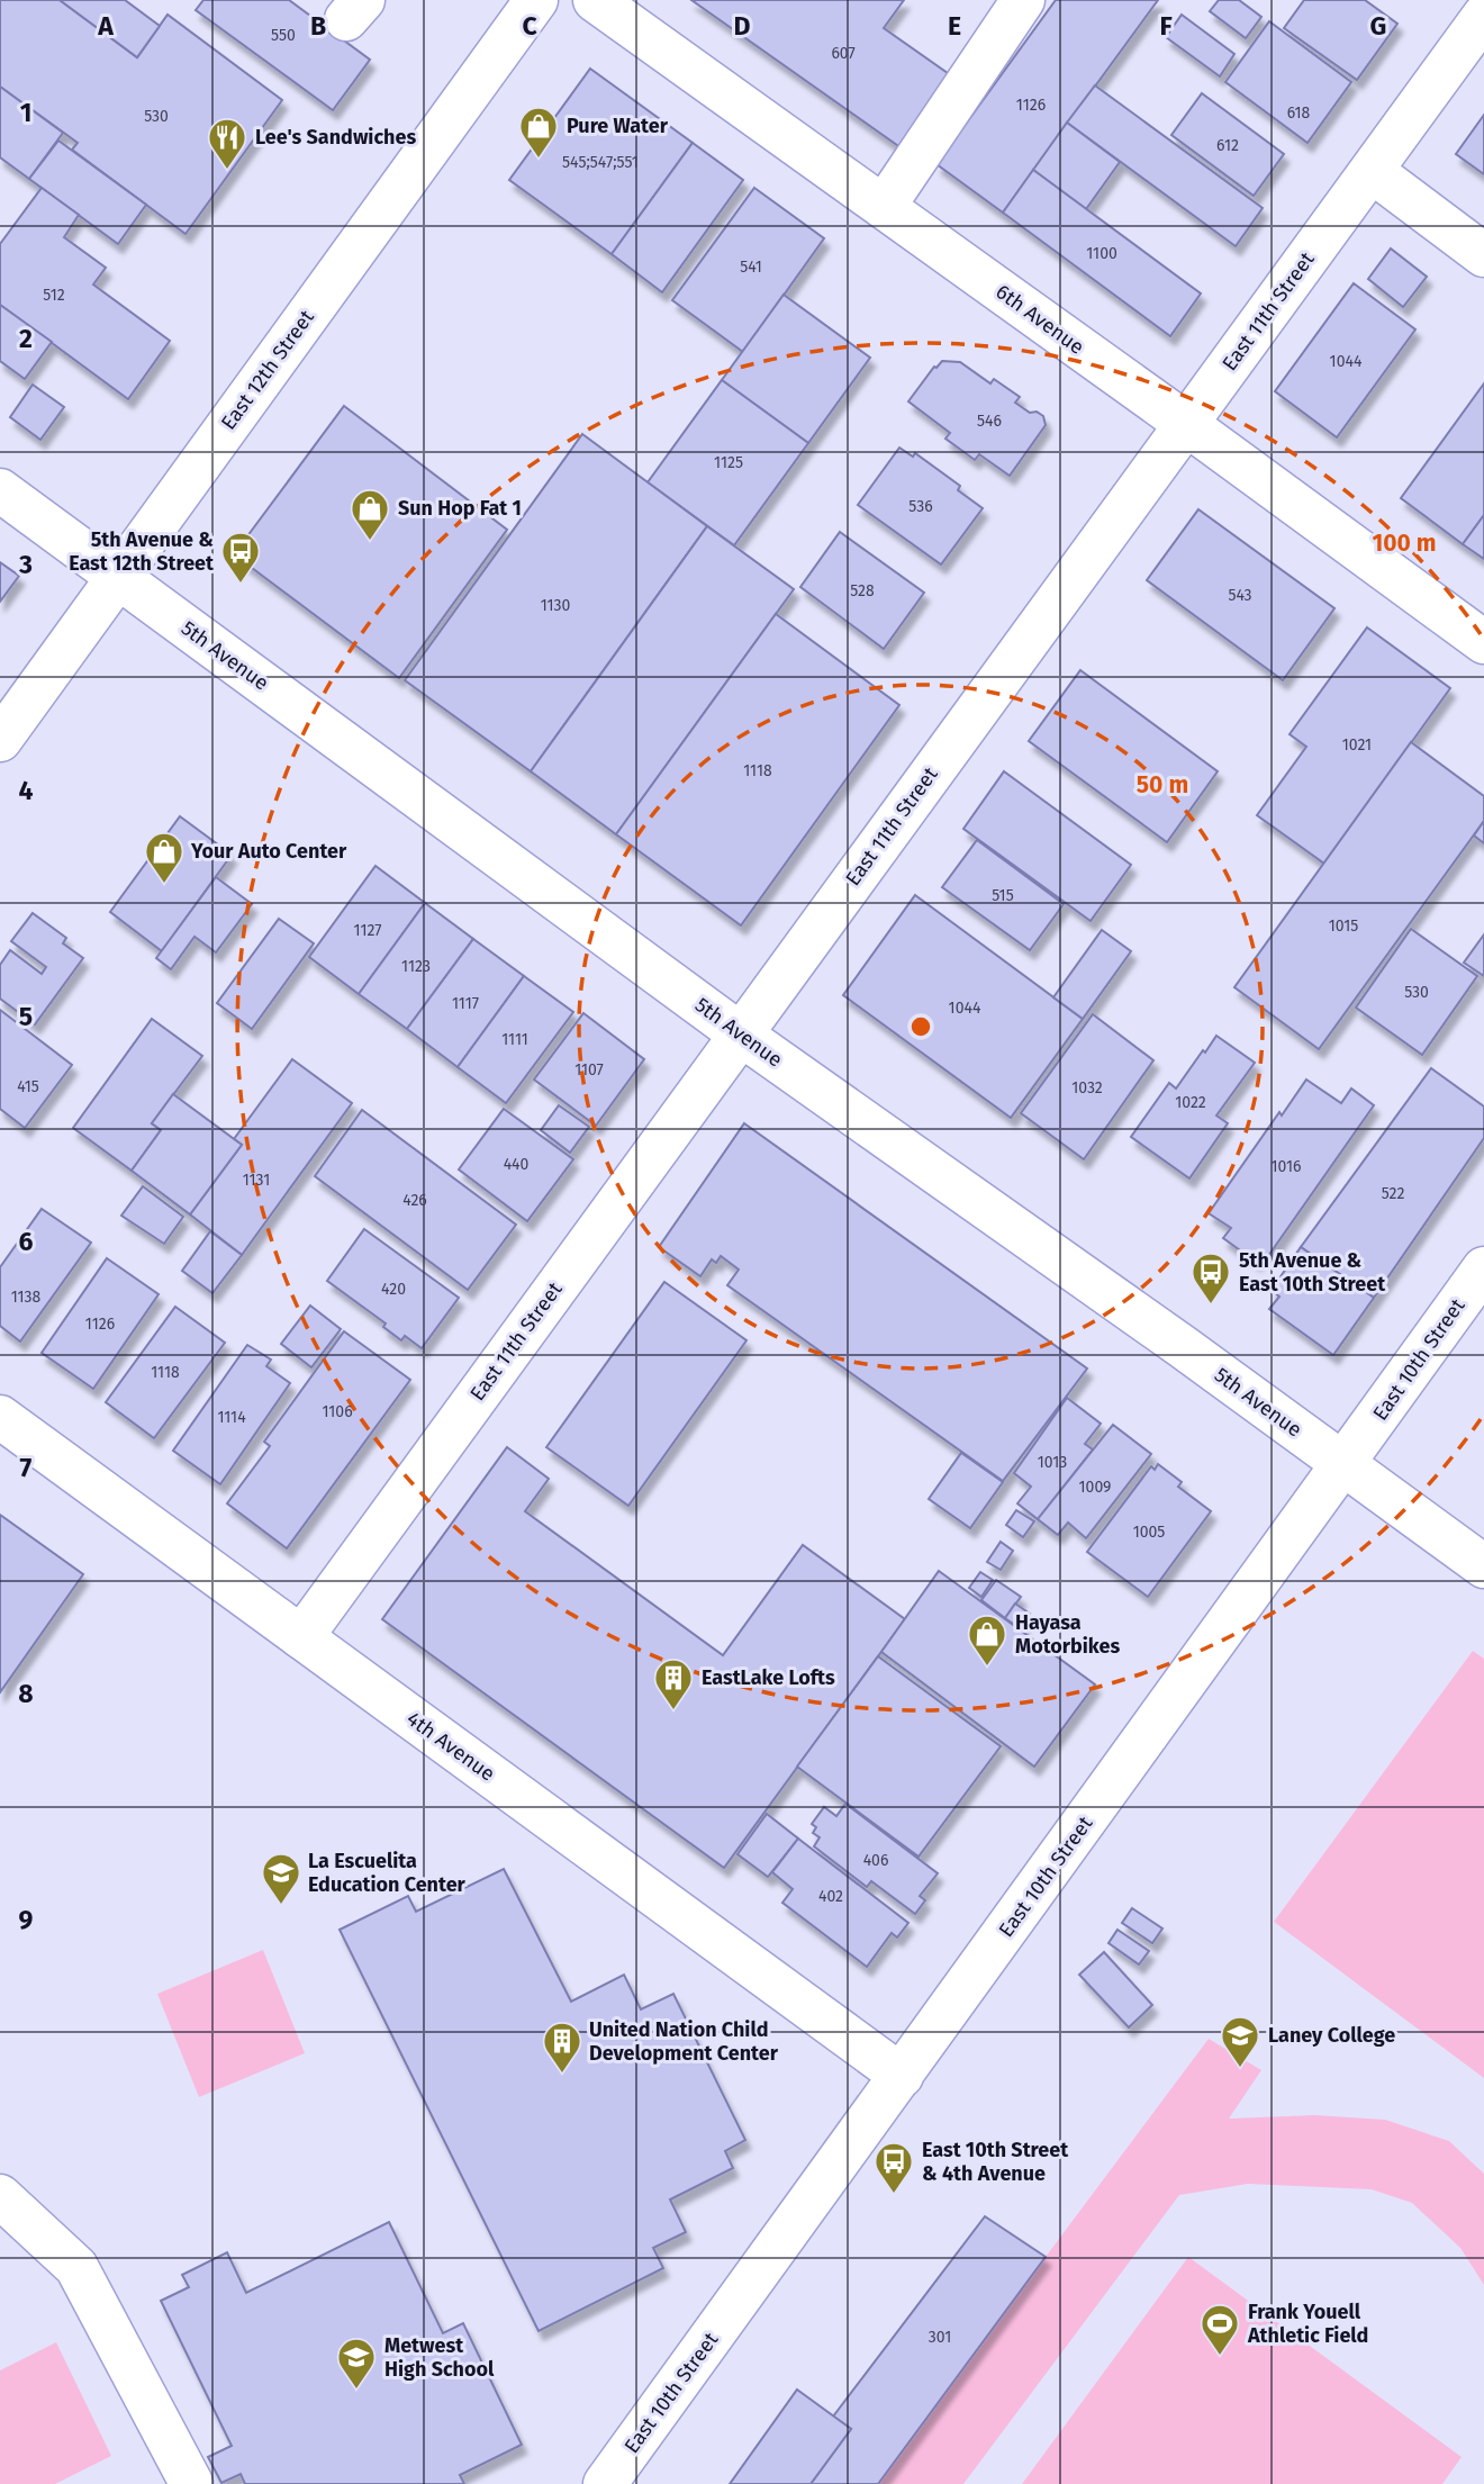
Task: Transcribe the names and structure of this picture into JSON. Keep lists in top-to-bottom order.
{
  "streets": {
    "street": [
      "East 11th Street",
      "6th Avenue",
      "East 12th Street",
      "5th Avenue",
      "East 10th Street",
      "4th Avenue"
    ]
  },
  "crossings": [
    ["East 11th Street", "6th Avenue"],
    ["East 11th Street", "5th Avenue"],
    ["East 11th Street", "4th Avenue"],
    ["East 12th Street", "5th Avenue"],
    ["5th Avenue", "East 10th Street"],
    ["East 10th Street", "4th Avenue"]
  ],
  "places": {
    "shop": [
      "Pure Water",
      "Sun Hop Fat 1",
      "Your Auto Center",
      "Hayasa Motorbikes"
    ],
    "restaurant": ["Lee's Sandwiches"],
    "bus stop": ["5th Avenue & East 12th Street", "5th Avenue & East 10th Street", "East 10th Street & 4th Avenue"],
    "building": ["EastLake Lofts", "United Nation Child Development Center"],
    "school or university": ["La Escuelita Education Center", "Laney College", "Metwest High School"],
    "sports": ["Frank Youell Athletic Field"]
  },
  "house_numbers": [
    "550",
    "607",
    "1126",
    "618",
    "530",
    "612",
    "545;547;551",
    "1100",
    "541",
    "512",
    "1044",
    "546",
    "1125",
    "536",
    "528",
    "543",
    "1130",
    "1021",
    "1118",
    "515",
    "1015",
    "1127",
    "1123",
    "530",
    "1117",
    "1044",
    "1111",
    "1107",
    "415",
    "1032",
    "1022",
    "440",
    "1016",
    "1131",
    "522",
    "426",
    "420",
    "1138",
    "1126",
    "1118",
    "1106",
    "1114",
    "1013",
    "1009",
    "1005",
    "406",
    "402",
    "301"
  ],
  "grid": {
    "columns": [
      "A",
      "B",
      "C",
      "D",
      "E",
      "F",
      "G"
    ],
    "rows": [
      "1",
      "2",
      "3",
      "4",
      "5",
      "6",
      "7",
      "8",
      "9"
    ]
  },
  "rings": ["100 m", "50 m"]
}
